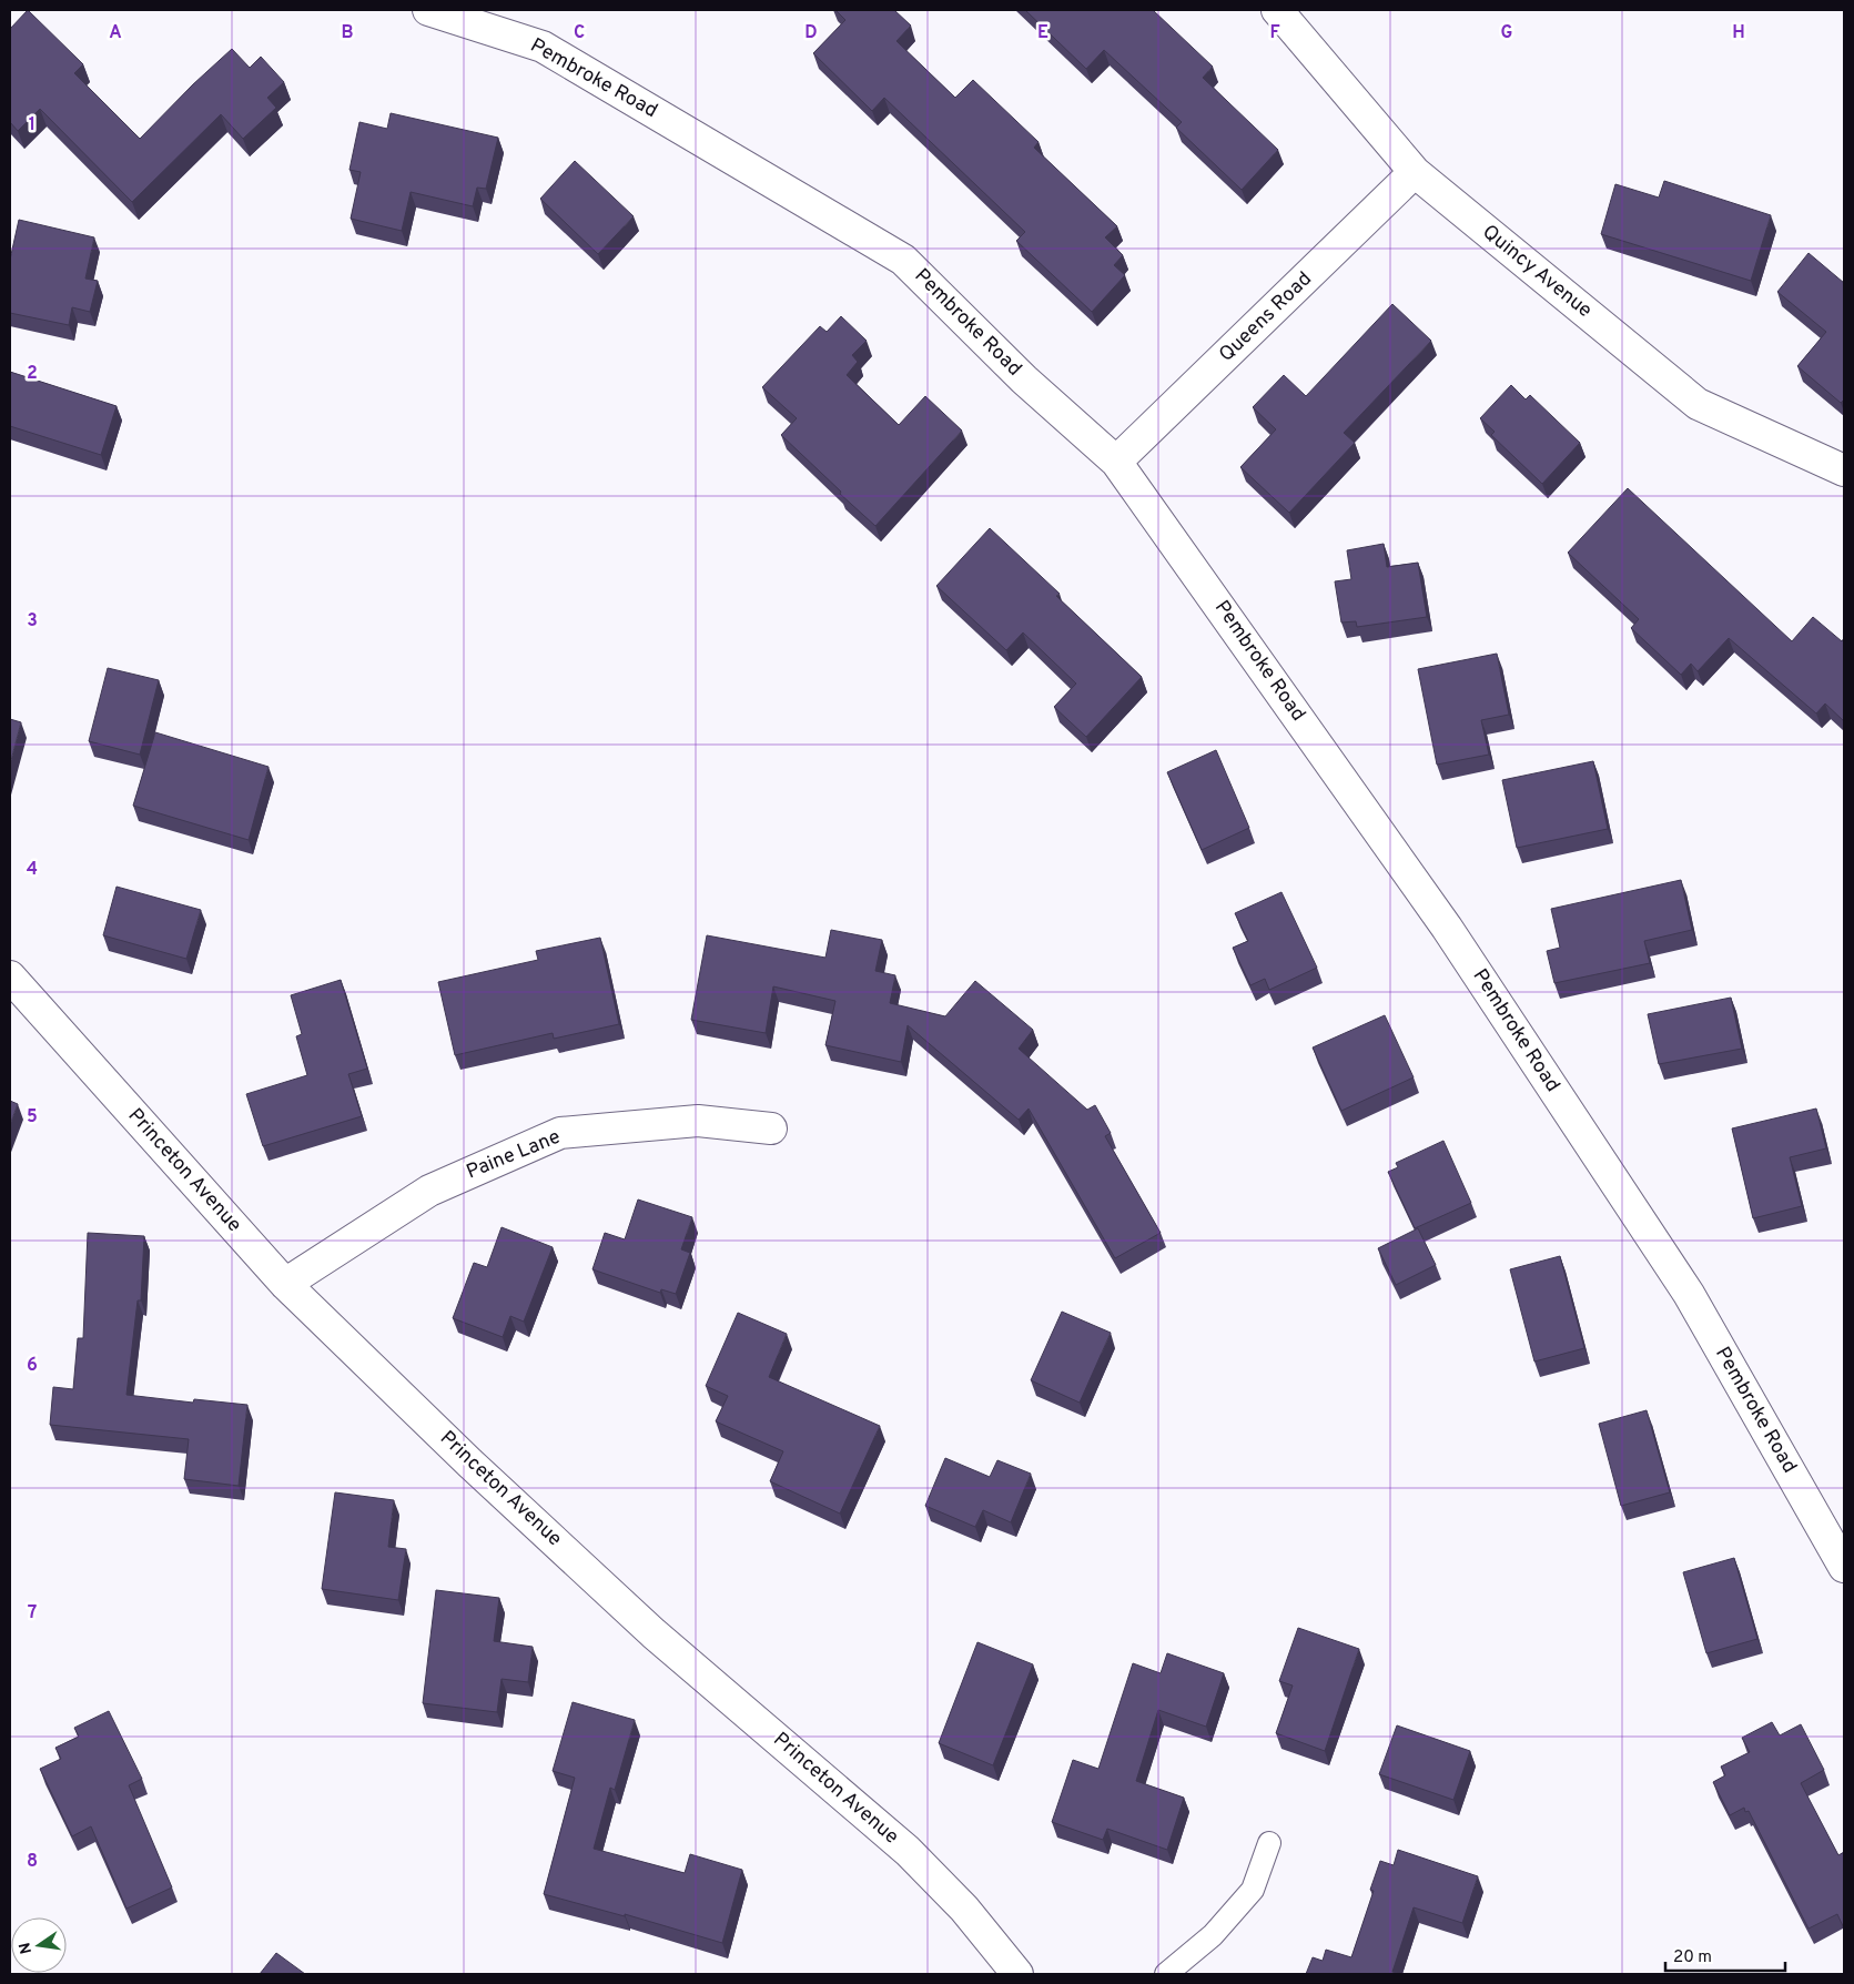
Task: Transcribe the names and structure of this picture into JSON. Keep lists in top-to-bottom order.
{
  "streets": {
    "street": [
      "Pembroke Road",
      "Quincy Avenue",
      "Queens Road",
      "Paine Lane",
      "Princeton Avenue"
    ]
  },
  "crossings": [
    ["Pembroke Road", "Queens Road"],
    ["Quincy Avenue", "Queens Road"],
    ["Paine Lane", "Princeton Avenue"]
  ],
  "scale_bar": "20 m",
  "north": "left",
  "grid": {
    "columns": [
      "A",
      "B",
      "C",
      "D",
      "E",
      "F",
      "G",
      "H"
    ],
    "rows": [
      "1",
      "2",
      "3",
      "4",
      "5",
      "6",
      "7",
      "8"
    ]
  }
}
